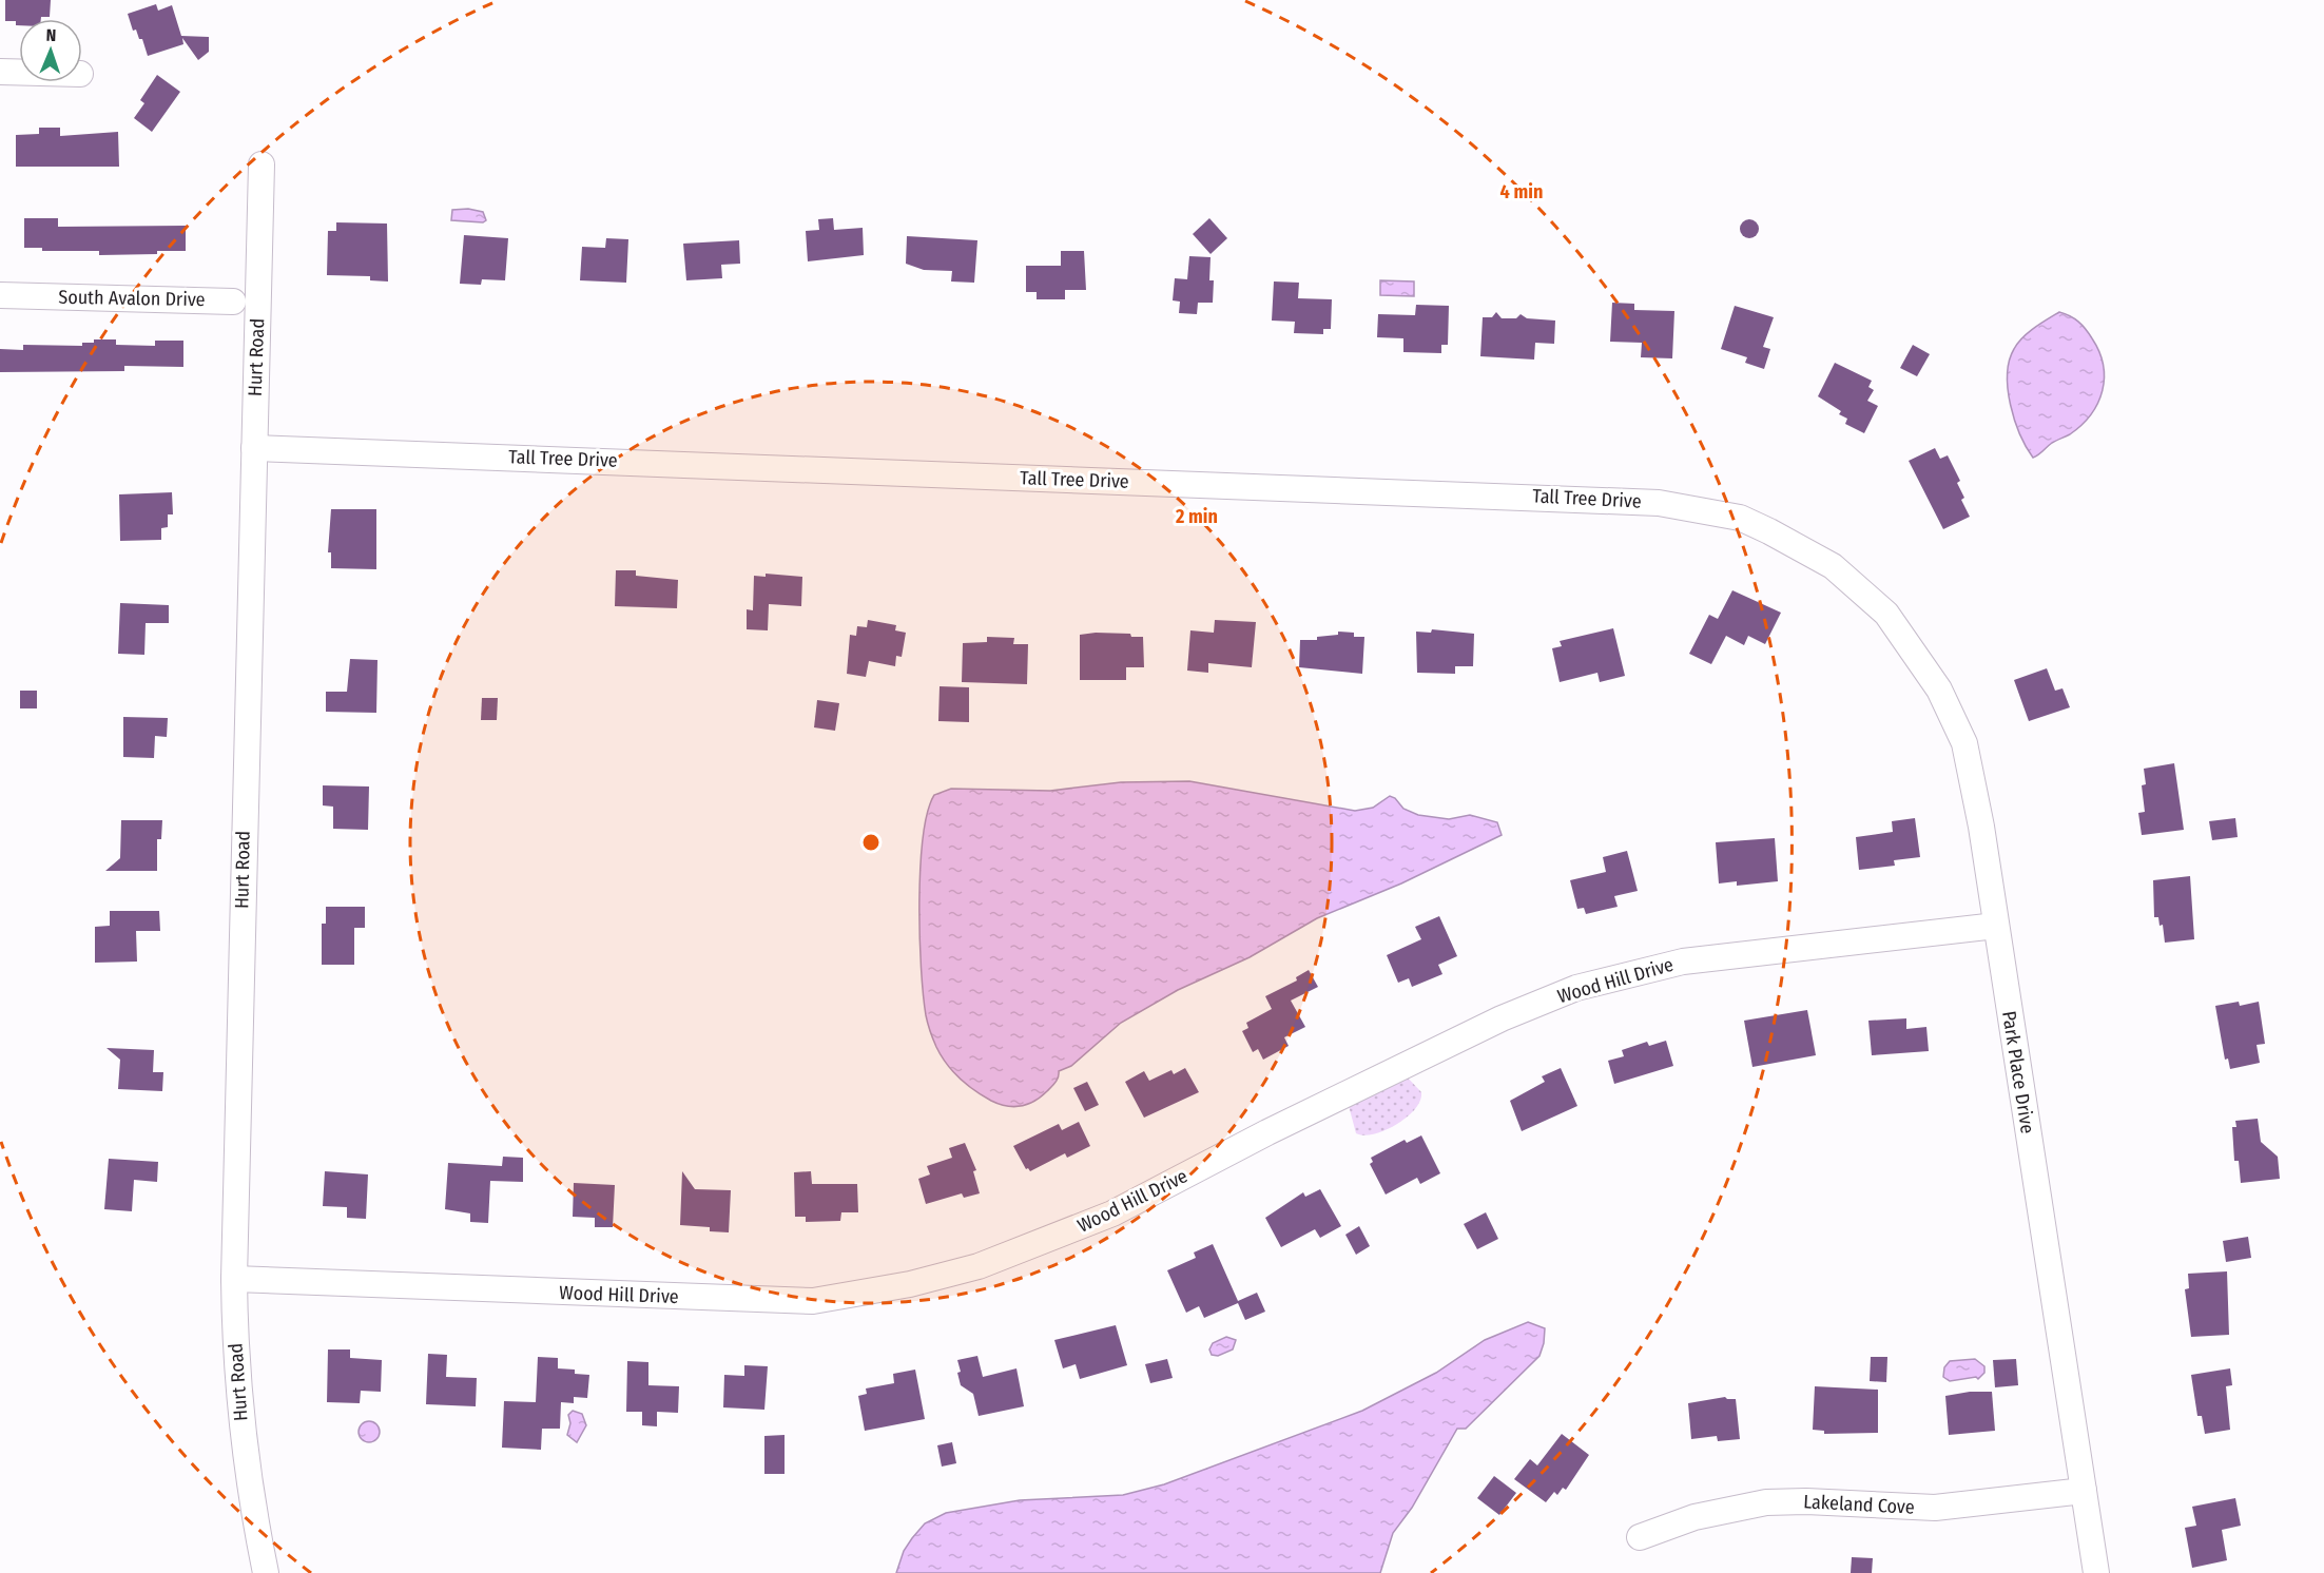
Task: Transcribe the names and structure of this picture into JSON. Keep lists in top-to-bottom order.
{
  "streets": {
    "street": [
      "South Avalon Drive",
      "Hurt Road",
      "Tall Tree Drive",
      "Wood Hill Drive",
      "Park Place Drive",
      "Lakeland Cove"
    ]
  },
  "crossings": [
    ["Hurt Road", "Tall Tree Drive"],
    ["Hurt Road", "Wood Hill Drive"],
    ["Tall Tree Drive", "Park Place Drive"],
    ["Wood Hill Drive", "Park Place Drive"],
    ["Park Place Drive", "Lakeland Cove"]
  ],
  "north": "top",
  "rings": ["4 min", "2 min"]
}
